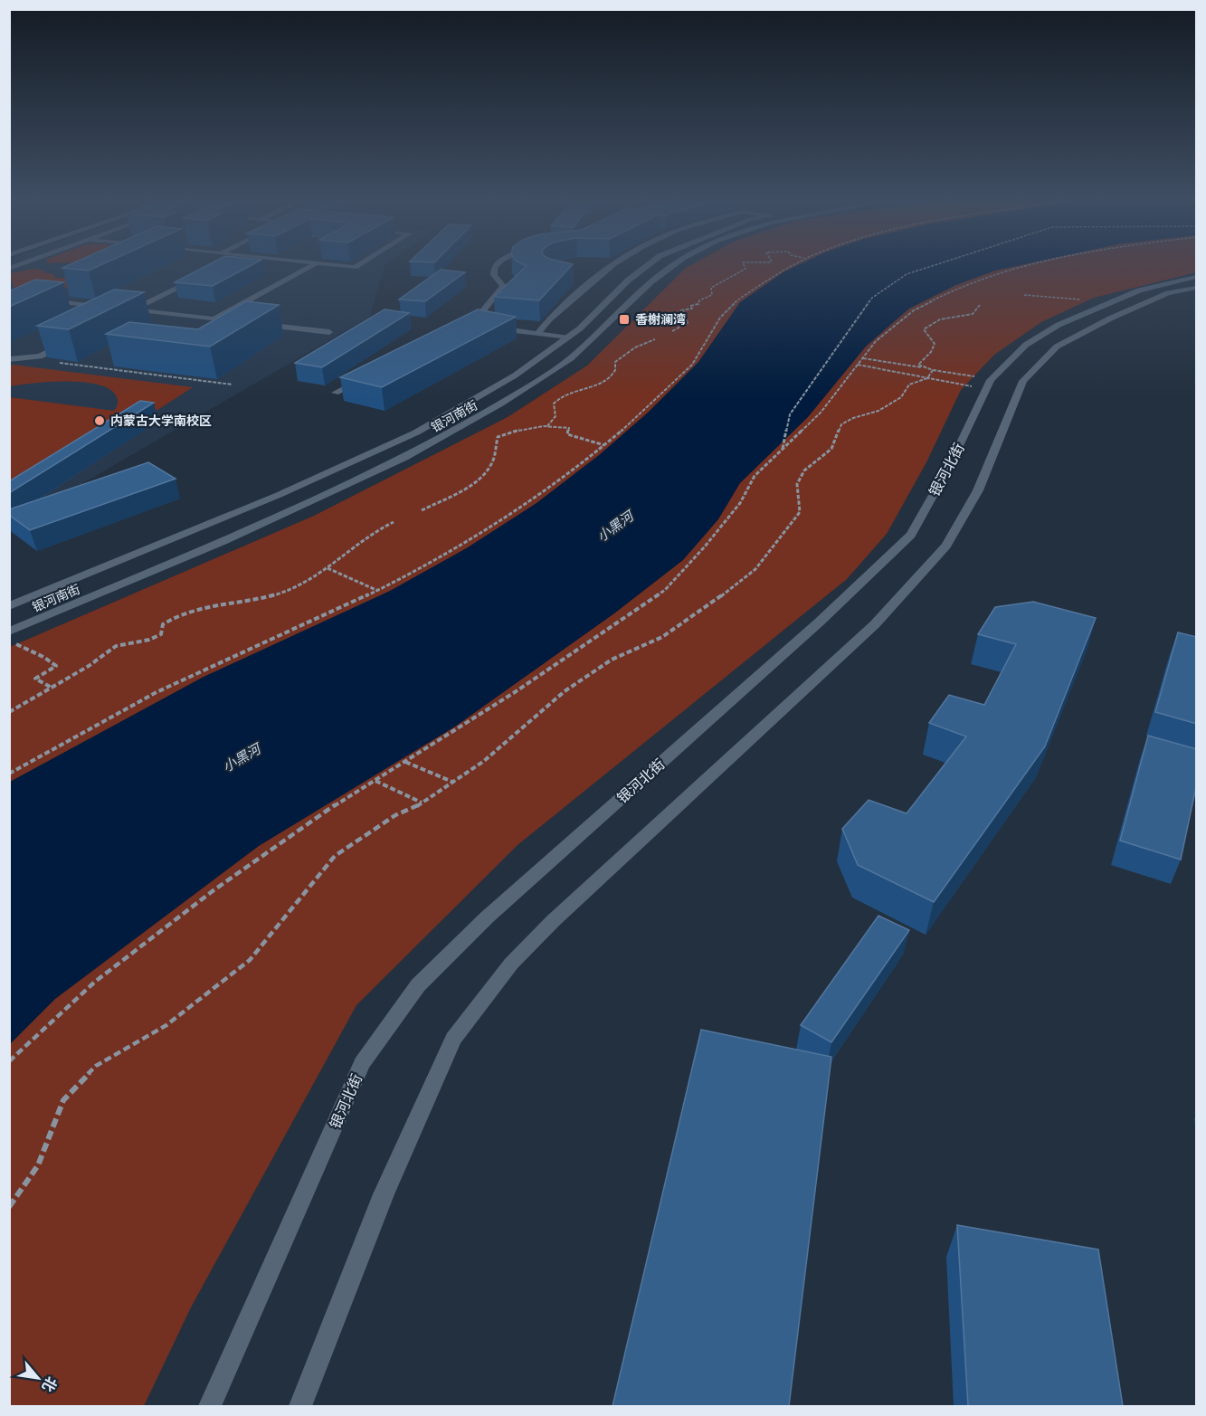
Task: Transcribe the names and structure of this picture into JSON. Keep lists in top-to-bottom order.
{
  "streets": {
    "main road": ["银河南街", "银河北街"]
  },
  "water": ["小黑河"],
  "places": {
    "transit": ["香榭澜湾"],
    "other": ["内蒙古大学南校区"]
  },
  "north": "bottom right"
}
